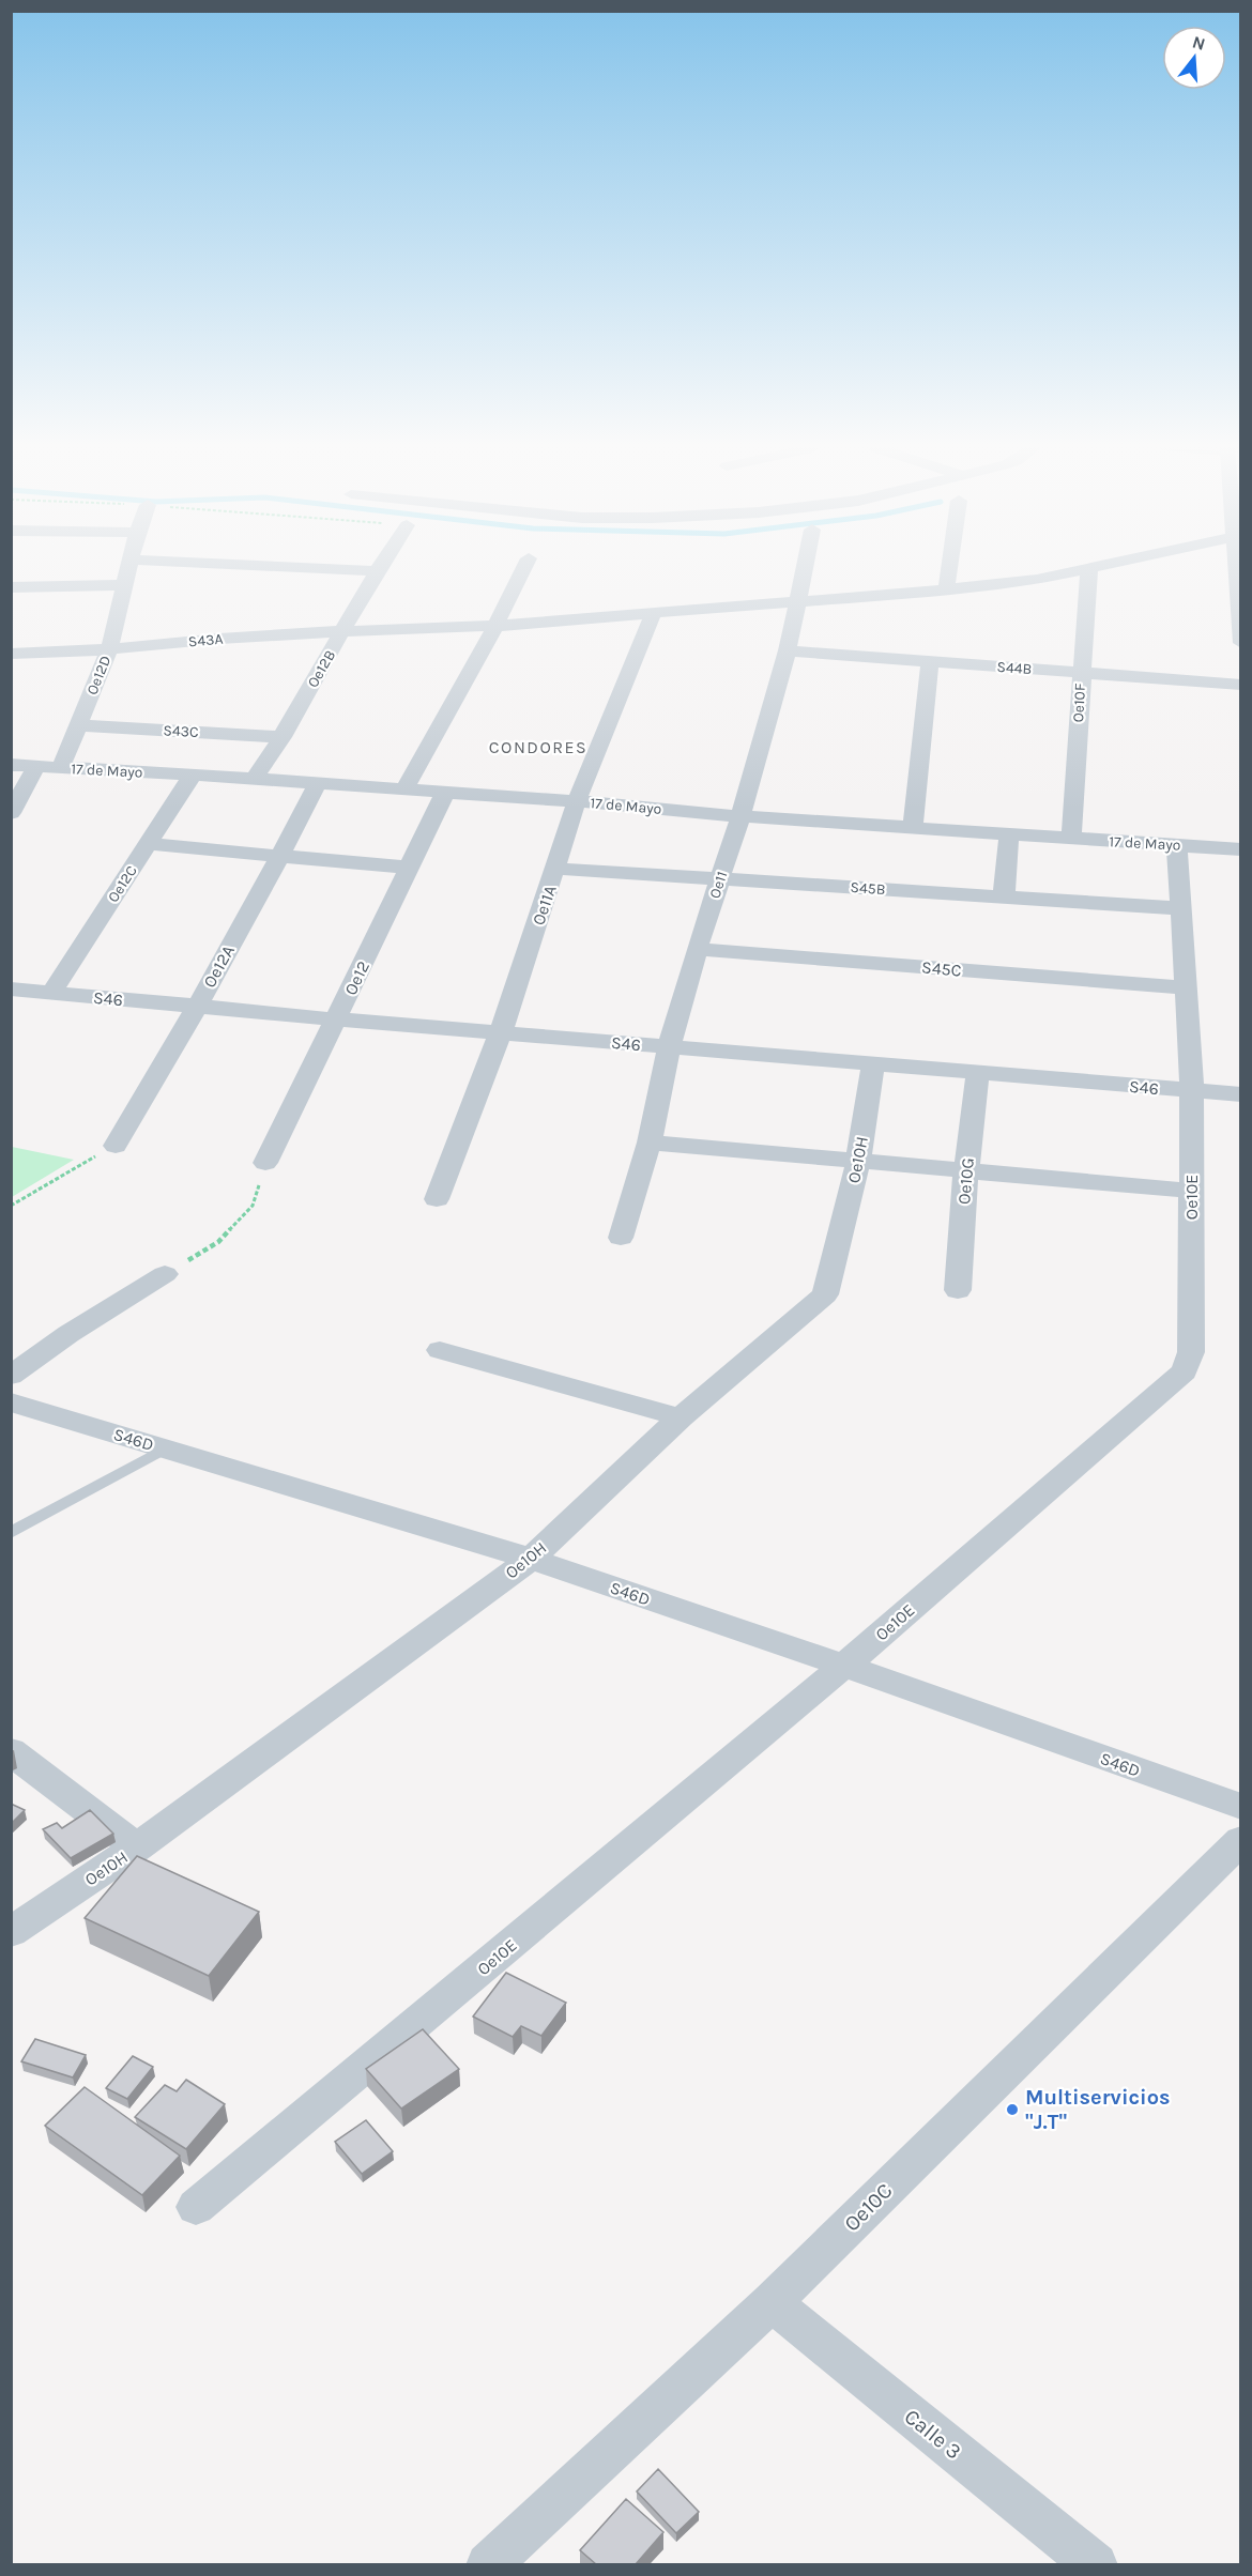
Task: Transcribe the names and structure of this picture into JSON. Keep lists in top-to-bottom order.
{
  "streets": {
    "street": [
      "S43A",
      "S44B",
      "Oe12B",
      "Oe12D",
      "Oe10F",
      "S43C",
      "17 de Mayo",
      "Oe12C",
      "Oe11",
      "S45B",
      "Oe11A",
      "Oe12A",
      "S45C",
      "Oe12",
      "S46",
      "Oe10H",
      "Oe10G",
      "Oe10E",
      "S46D",
      "Oe10C",
      "Calle 3"
    ]
  },
  "crossings": [
    ["S43A", "Oe12B"],
    ["S43A", "Oe12D"],
    ["S43A", "Oe11"],
    ["S43A", "Oe11A"],
    ["S44B", "Oe10F"],
    ["S44B", "Oe11"],
    ["Oe12B", "S43C"],
    ["Oe12B", "17 de Mayo"],
    ["Oe12D", "S43C"],
    ["Oe12D", "17 de Mayo"],
    ["Oe10F", "17 de Mayo"],
    ["17 de Mayo", "Oe12C"],
    ["17 de Mayo", "Oe11"],
    ["17 de Mayo", "Oe11A"],
    ["17 de Mayo", "Oe12A"],
    ["17 de Mayo", "Oe12"],
    ["17 de Mayo", "Oe10E"],
    ["Oe12C", "S46"],
    ["Oe11", "S45B"],
    ["Oe11", "S45C"],
    ["Oe11", "S46"],
    ["S45B", "Oe11A"],
    ["S45B", "Oe10E"],
    ["Oe11A", "S46"],
    ["Oe12A", "S46"],
    ["S45C", "Oe10E"],
    ["Oe12", "S46"],
    ["S46", "Oe10H"],
    ["S46", "Oe10G"],
    ["S46", "Oe10E"],
    ["Oe10H", "S46D"],
    ["Oe10E", "S46D"],
    ["Oe10C", "Calle 3"]
  ],
  "districts": ["CONDORES"],
  "places": ["Multiservicios \"J.T\""],
  "north": "top"
}
